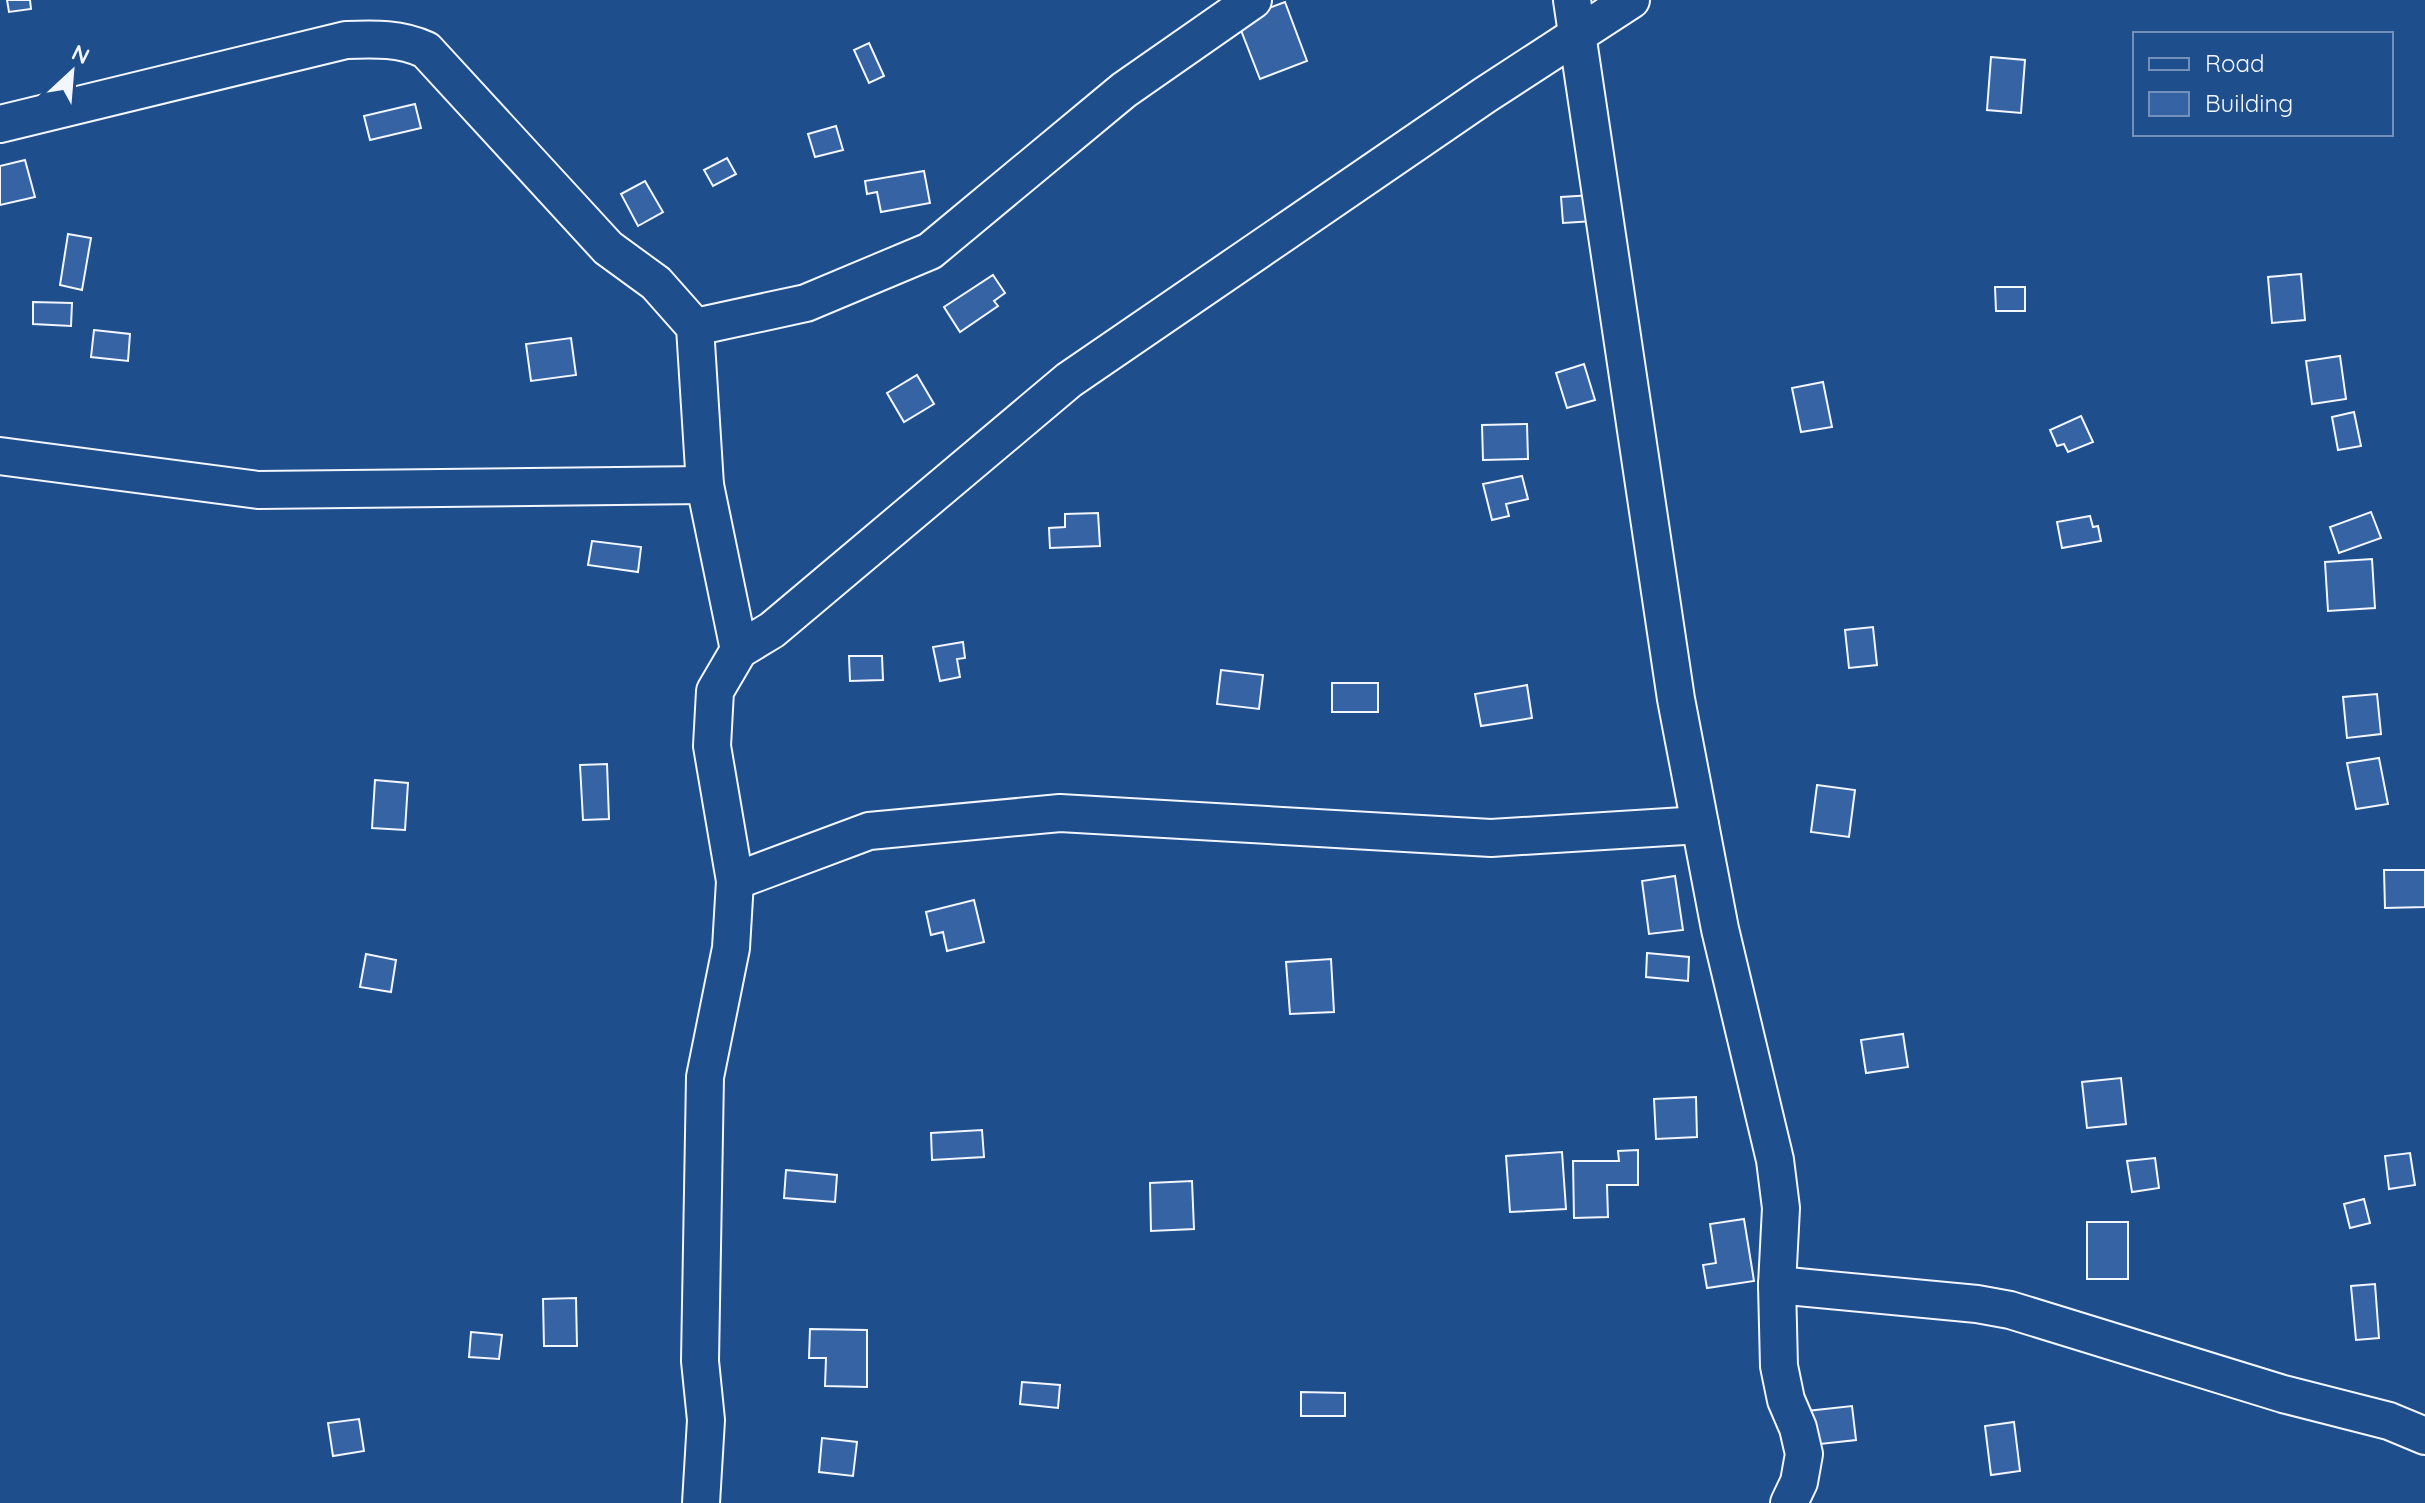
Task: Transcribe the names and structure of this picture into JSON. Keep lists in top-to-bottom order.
{
  "legend": ["Road", "Building"],
  "north": "top right"
}
